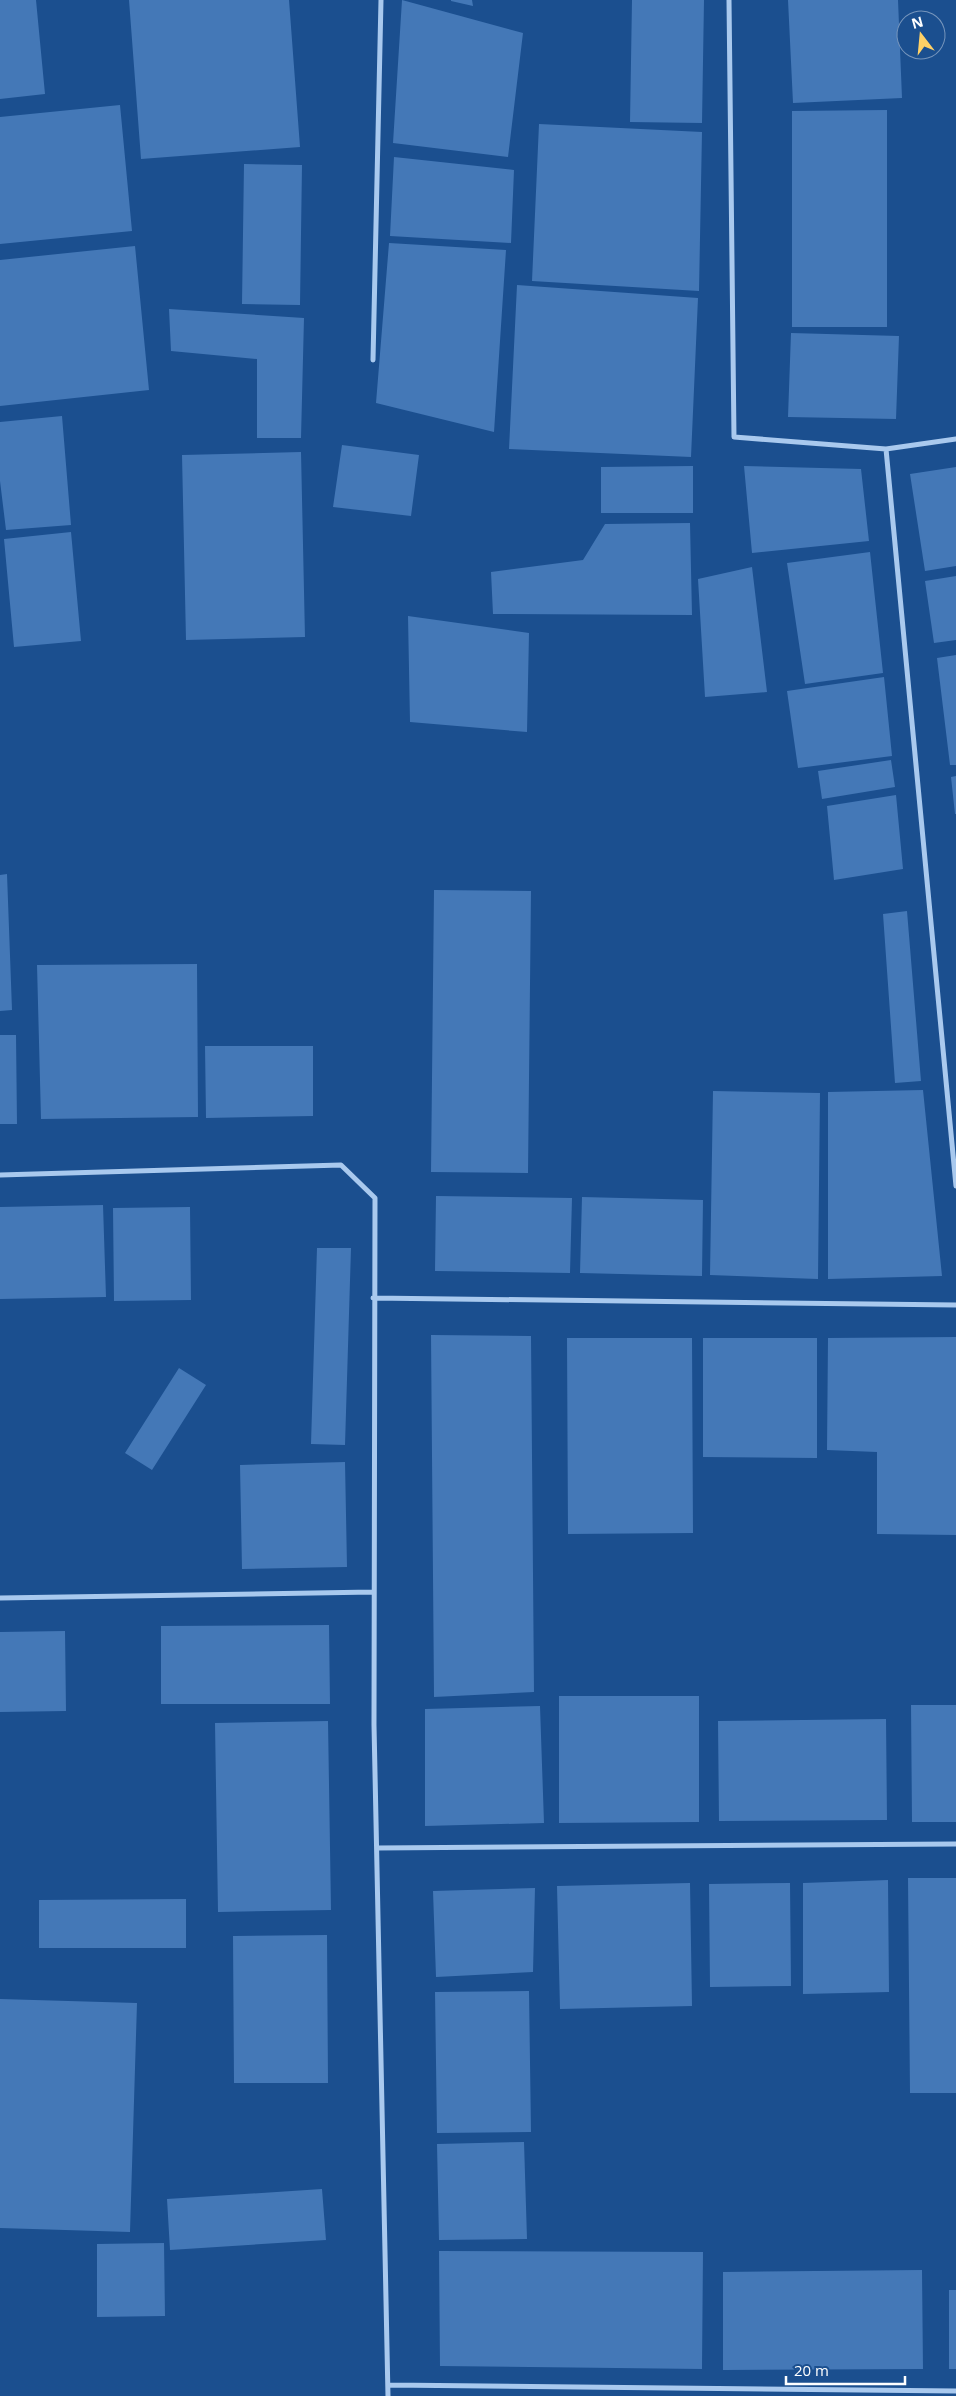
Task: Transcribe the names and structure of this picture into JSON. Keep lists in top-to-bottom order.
{
  "scale_bar": "20 m",
  "north": "top"
}
